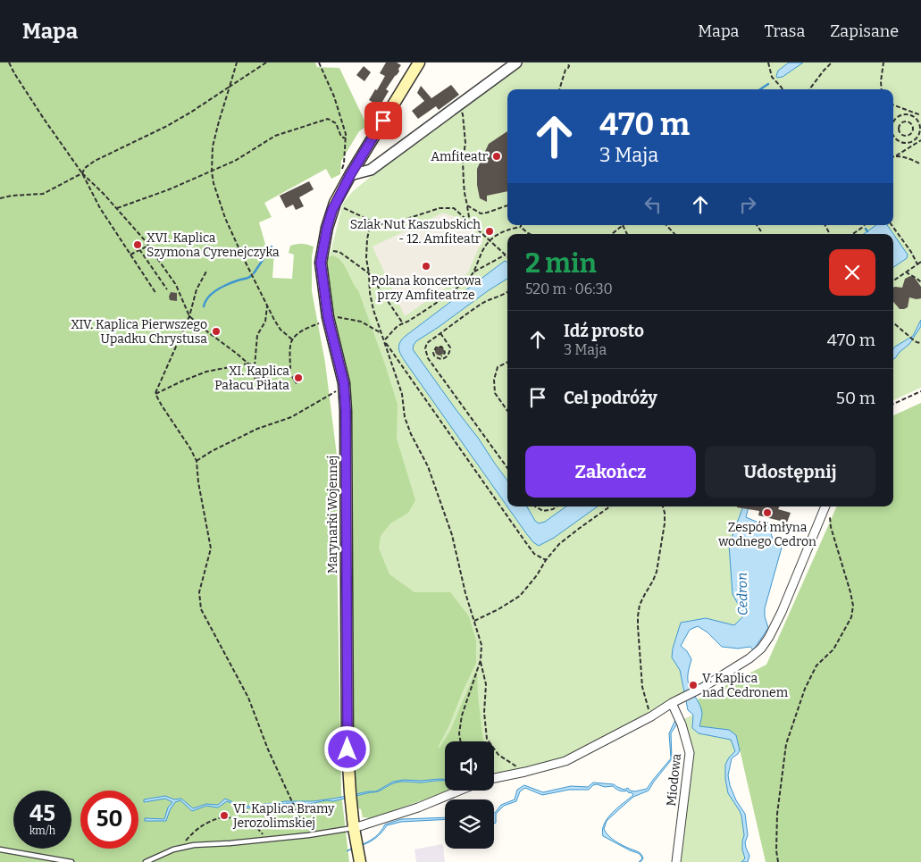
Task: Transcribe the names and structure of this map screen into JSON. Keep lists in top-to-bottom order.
{
  "streets": {
    "main road": ["Marynarki Wojennej"],
    "street": ["Miodowa"]
  },
  "water": ["Cedron"],
  "places": [
    "Amfiteatr",
    "Szlak Nut Kaszubskich - 12. Amfiteatr",
    "XVI. Kaplica Szymona Cyrenejczyka",
    "Polana koncertowa przy Amfiteatrze",
    "XIV. Kaplica Pierwszego Upadku Chrystusa",
    "XI. Kaplica Pałacu Piłata",
    "Zespół młyna wodnego Cedron",
    "V. Kaplica nad Cedronem",
    "VI. Kaplica Bramy Jerozolimskiej"
  ],
  "page": {
    "header": "Mapa",
    "nav": ["Mapa", "Trasa", "Zapisane"],
    "turn": ["470 m", "3 Maja"],
    "heading": ["2 min", "520 m · 06:30"],
    "list": [
      {
        "name": "Idź prosto",
        "note": "3 Maja",
        "value": "470 m"
      },
      {
        "name": "Cel podróży",
        "value": "50 m"
      }
    ],
    "buttons": ["Zakończ", "Udostępnij"],
    "speed": "45 km/h",
    "limit": "50"
  }
}
